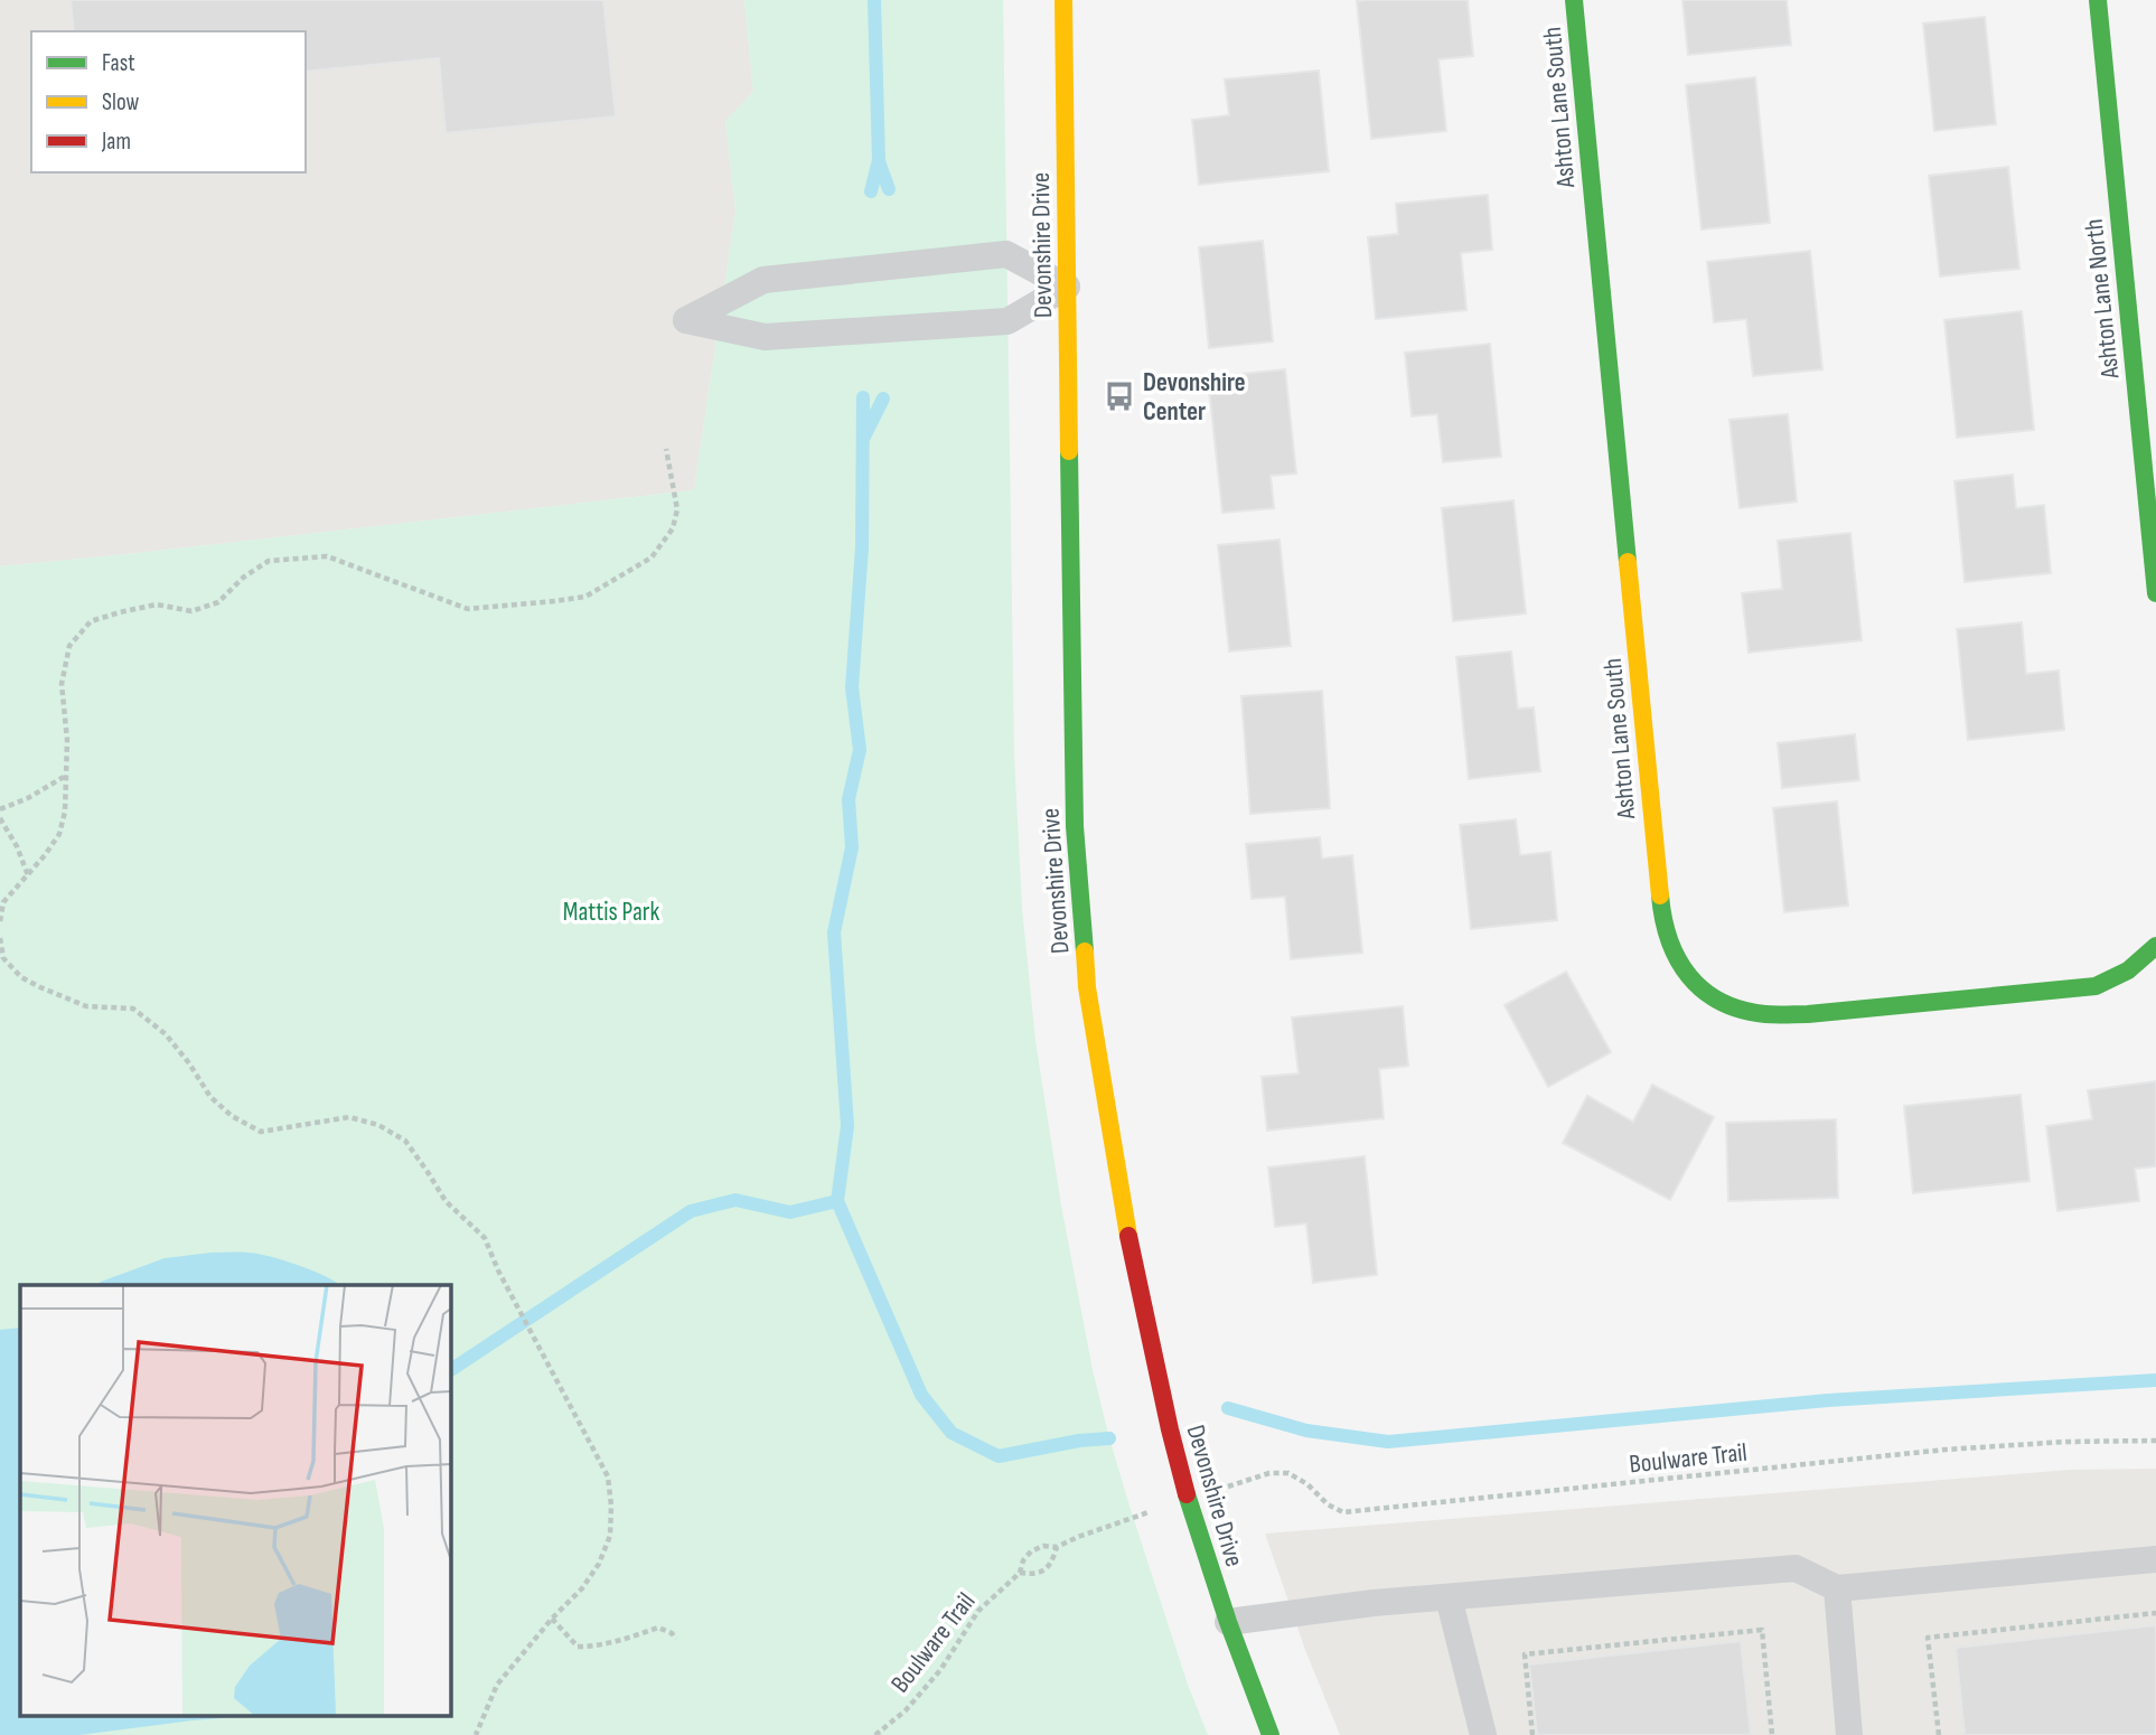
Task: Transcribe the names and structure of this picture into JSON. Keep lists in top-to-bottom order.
{
  "streets": {
    "street": ["Ashton Lane South", "Devonshire Drive", "Ashton Lane North"],
    "path": ["Boulware Trail"]
  },
  "parks": ["Mattis Park"],
  "places": {
    "bus stop": ["Devonshire Center"]
  },
  "legend": ["Fast", "Slow", "Jam"]
}
